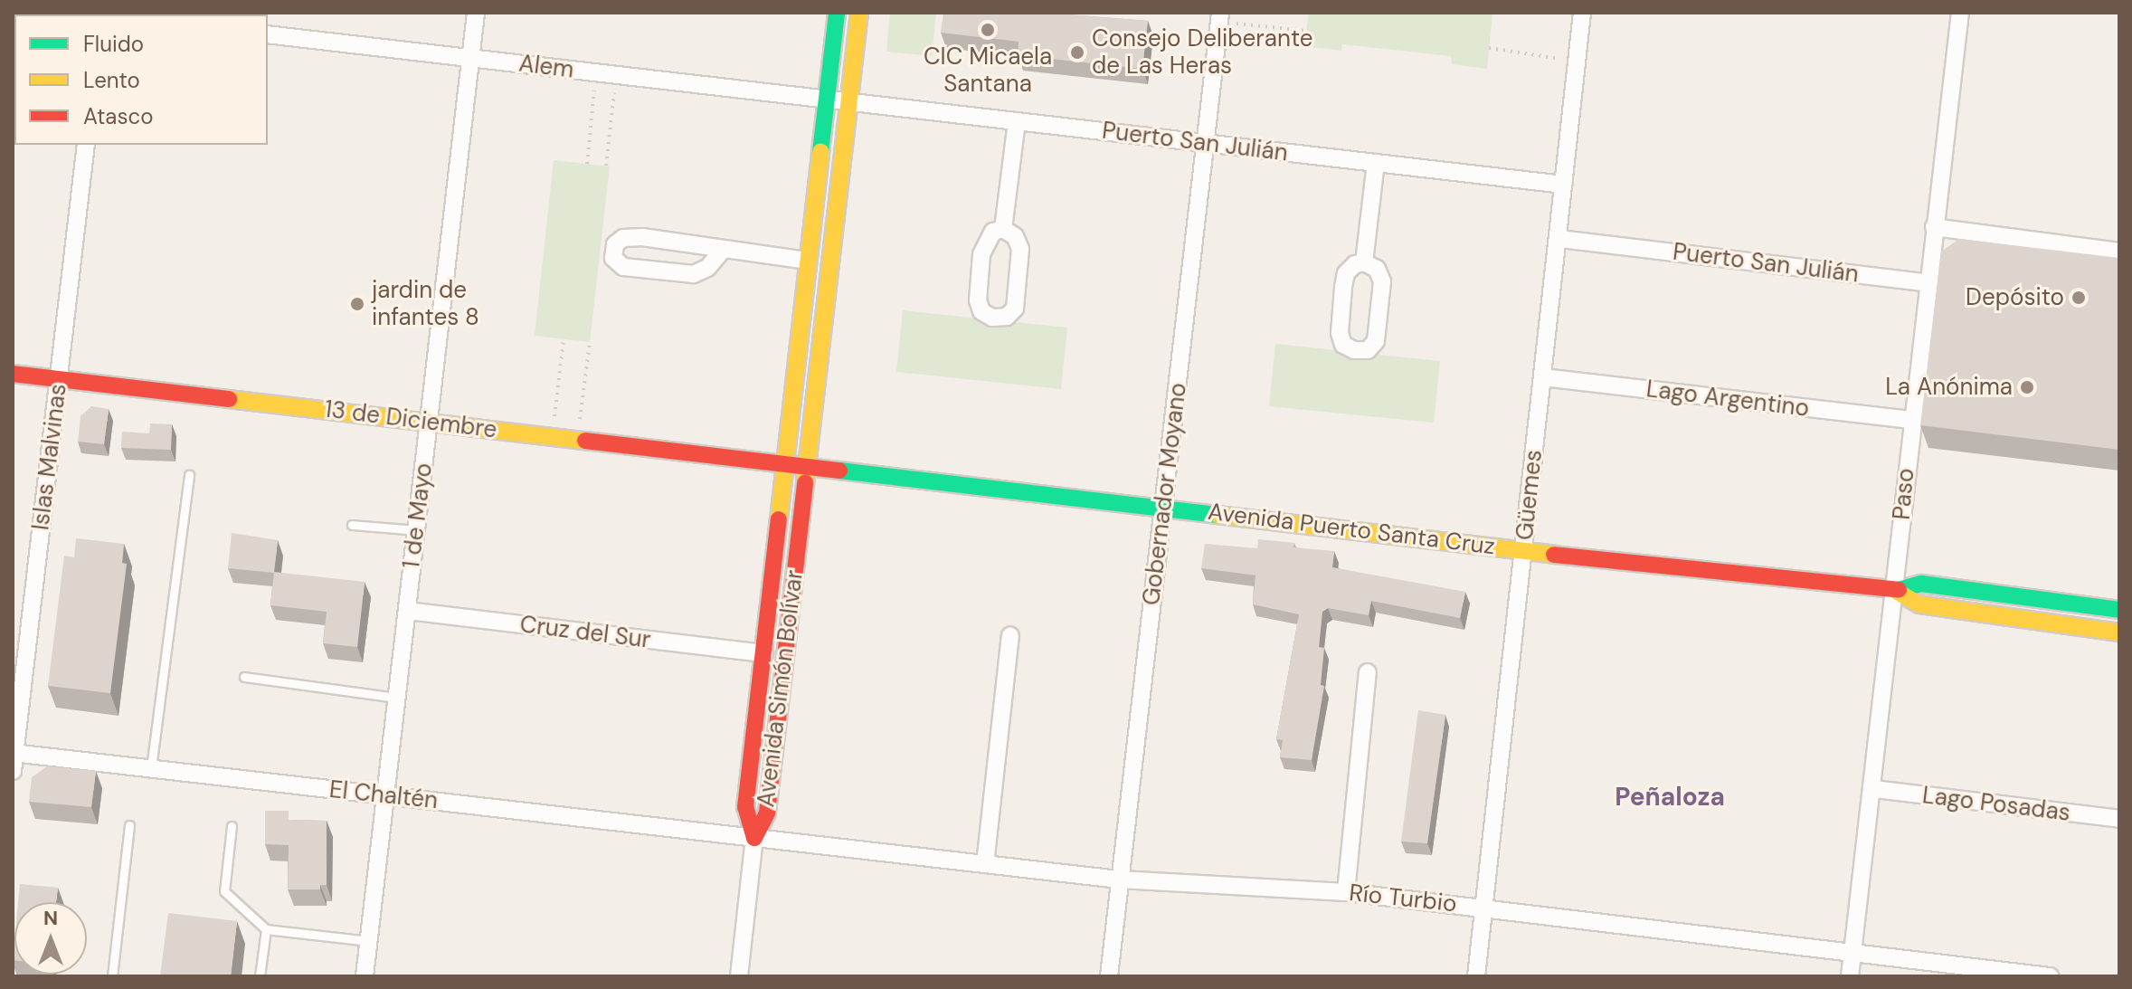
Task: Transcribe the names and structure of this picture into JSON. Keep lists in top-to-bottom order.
{
  "streets": {
    "street": [
      "Alem",
      "Puerto San Julián",
      "Lago Argentino",
      "13 de Diciembre",
      "Islas Malvinas",
      "Gobernador Moyano",
      "Paso",
      "Güemes",
      "1 de Mayo",
      "Avenida Puerto Santa Cruz",
      "Cruz del Sur",
      "Avenida Simón Bolívar",
      "El Chaltén",
      "Lago Posadas",
      "Río Turbio"
    ]
  },
  "crossings": [
    ["Alem", "Puerto San Julián"],
    ["Alem", "1 de Mayo"],
    ["Alem", "Avenida Simón Bolívar"],
    ["Puerto San Julián", "Gobernador Moyano"],
    ["Puerto San Julián", "Paso"],
    ["Puerto San Julián", "Güemes"],
    ["Puerto San Julián", "Avenida Simón Bolívar"],
    ["Lago Argentino", "Paso"],
    ["Lago Argentino", "Güemes"],
    ["13 de Diciembre", "Islas Malvinas"],
    ["13 de Diciembre", "1 de Mayo"],
    ["13 de Diciembre", "Avenida Puerto Santa Cruz"],
    ["13 de Diciembre", "Avenida Simón Bolívar"],
    ["Islas Malvinas", "El Chaltén"],
    ["Gobernador Moyano", "Avenida Puerto Santa Cruz"],
    ["Gobernador Moyano", "Río Turbio"],
    ["Paso", "Avenida Puerto Santa Cruz"],
    ["Paso", "Lago Posadas"],
    ["Paso", "Río Turbio"],
    ["Güemes", "Avenida Puerto Santa Cruz"],
    ["Güemes", "Río Turbio"],
    ["1 de Mayo", "Cruz del Sur"],
    ["1 de Mayo", "El Chaltén"],
    ["Avenida Puerto Santa Cruz", "Avenida Simón Bolívar"],
    ["Cruz del Sur", "Avenida Simón Bolívar"],
    ["Avenida Simón Bolívar", "El Chaltén"],
    ["Avenida Simón Bolívar", "Río Turbio"],
    ["El Chaltén", "Río Turbio"]
  ],
  "districts": ["Peñaloza"],
  "places": [
    "CIC Micaela Santana",
    "Consejo Deliberante de Las Heras",
    "Depósito",
    "jardin de infantes 8",
    "La Anónima"
  ],
  "legend": ["Fluido", "Lento", "Atasco"],
  "north": "top"
}
